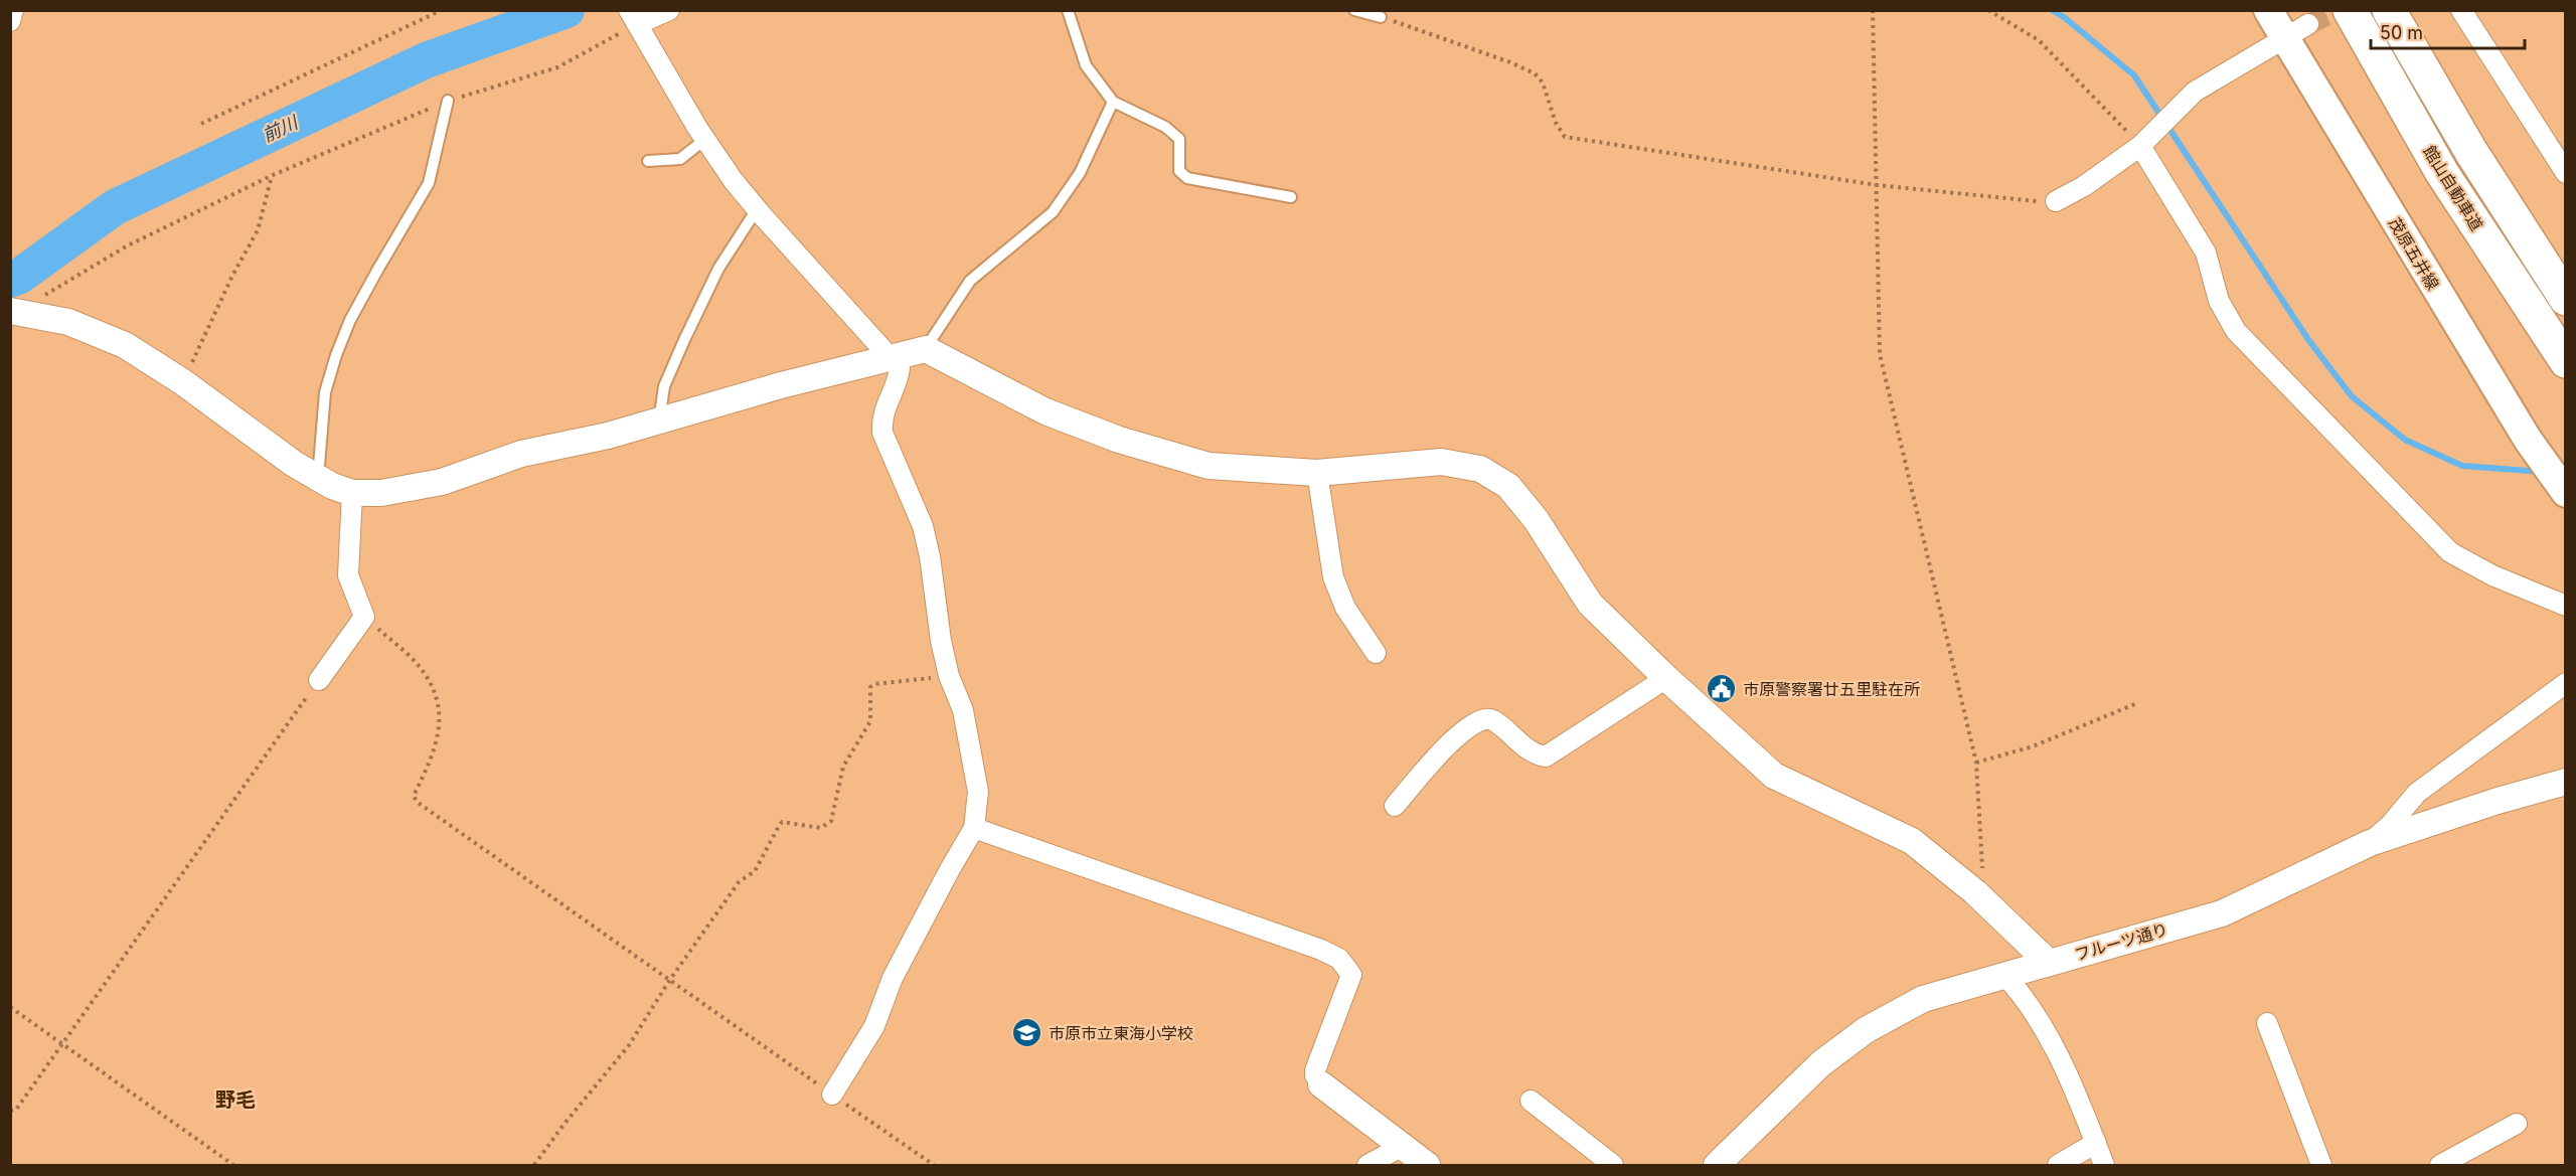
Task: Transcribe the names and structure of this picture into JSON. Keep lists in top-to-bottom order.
{
  "streets": {
    "highway": ["館山自動車道"],
    "main road": ["茂原五井線"],
    "street": ["フルーツ通り"]
  },
  "districts": ["野毛"],
  "water": ["前川"],
  "places": {
    "public building": ["市原警察署廿五里駐在所"],
    "school or university": ["市原市立東海小学校"]
  },
  "scale_bar": "50 m"
}
